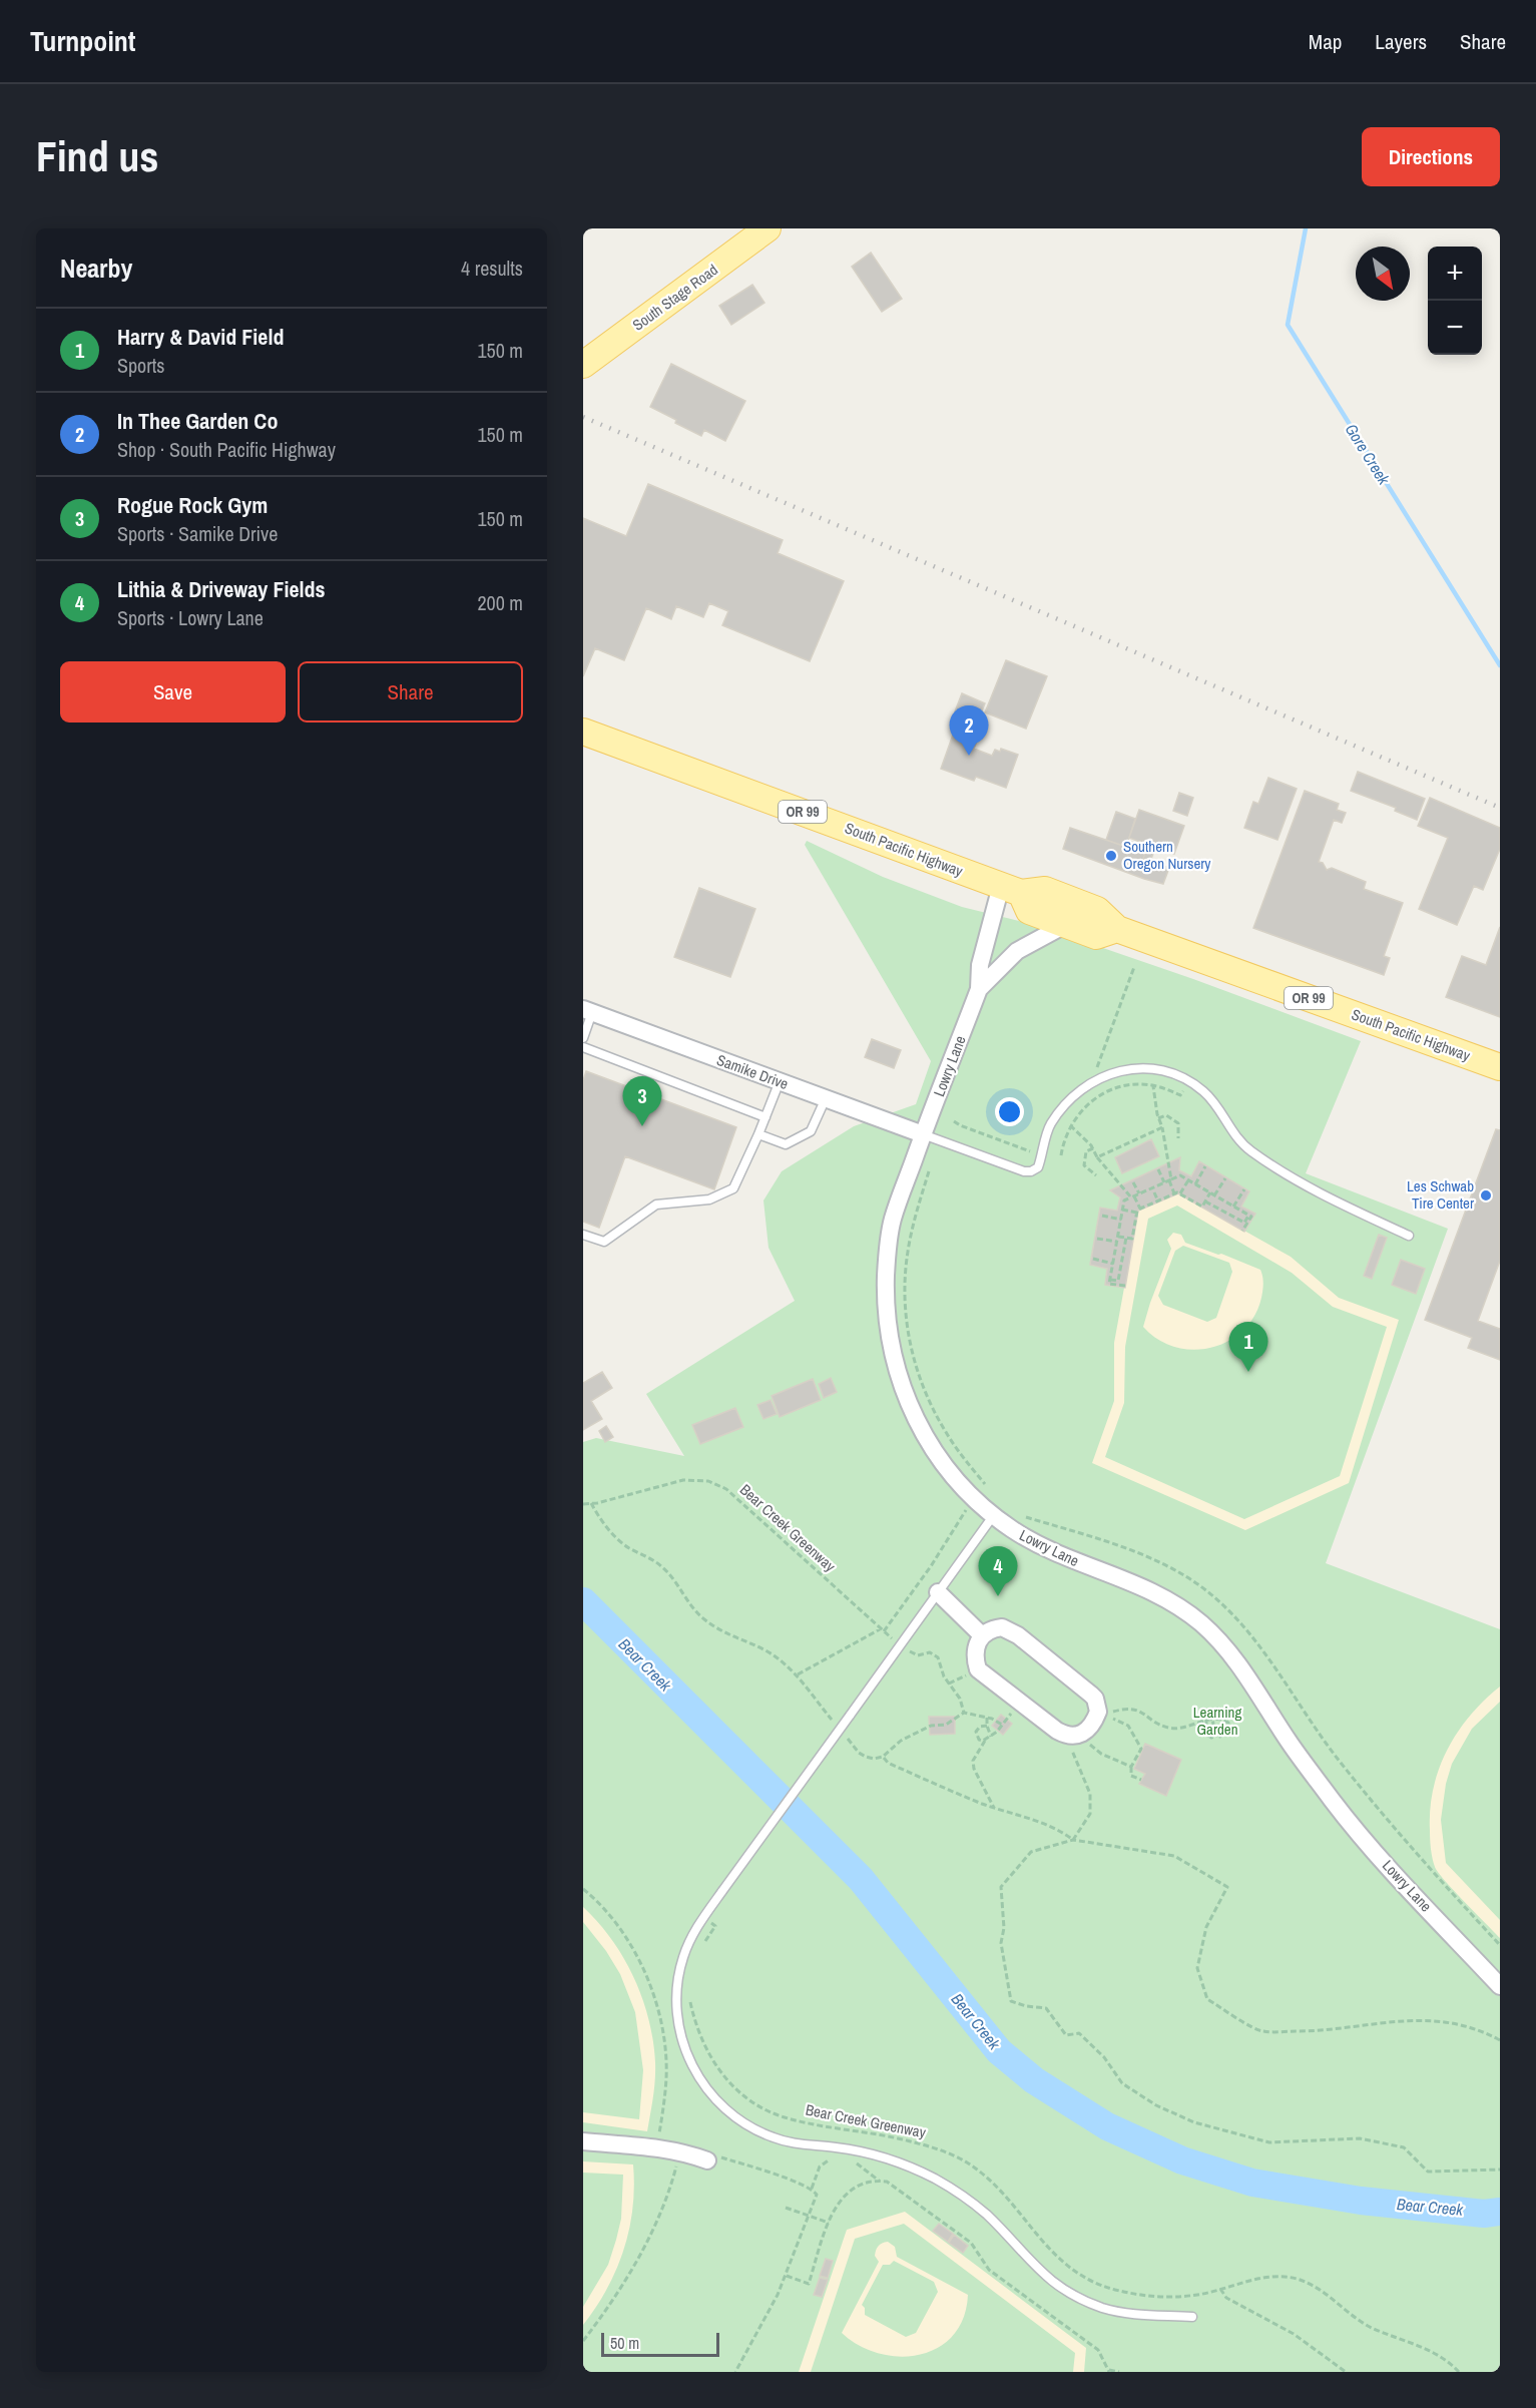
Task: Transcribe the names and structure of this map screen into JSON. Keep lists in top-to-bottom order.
{
  "streets": {
    "main road": ["South Stage Road", "OR 99", "South Pacific Highway"],
    "street": ["Lowry Lane", "Samike Drive"],
    "path": ["Bear Creek Greenway"]
  },
  "crossings": [
    ["South Pacific Highway", "Lowry Lane"],
    ["Lowry Lane", "Samike Drive"]
  ],
  "water": ["Gore Creek", "Bear Creek"],
  "parks": ["Learning Garden"],
  "places": ["Southern Oregon Nursery", "Les Schwab Tire Center"],
  "scale_bar": "50 m",
  "north": "bottom right",
  "page": {
    "header": "Turnpoint",
    "nav": ["Map", "Layers", "Share"],
    "buttons": [
      "Directions",
      ["Save", "Share"]
    ],
    "title": "Find us",
    "heading": ["Nearby", "4 results"],
    "map_buttons": ["+", "−"],
    "list": [
      {
        "mark": "1",
        "name": "Harry & David Field",
        "note": "Sports",
        "value": "150 m"
      },
      {
        "mark": "2",
        "name": "In Thee Garden Co",
        "note": "Shop · South Pacific Highway",
        "value": "150 m"
      },
      {
        "mark": "3",
        "name": "Rogue Rock Gym",
        "note": "Sports · Samike Drive",
        "value": "150 m"
      },
      {
        "mark": "4",
        "name": "Lithia & Driveway Fields",
        "note": "Sports · Lowry Lane",
        "value": "200 m"
      }
    ],
    "pins": [
      "2",
      "3",
      "1",
      "4"
    ],
    "scale": "50 m"
  }
}
